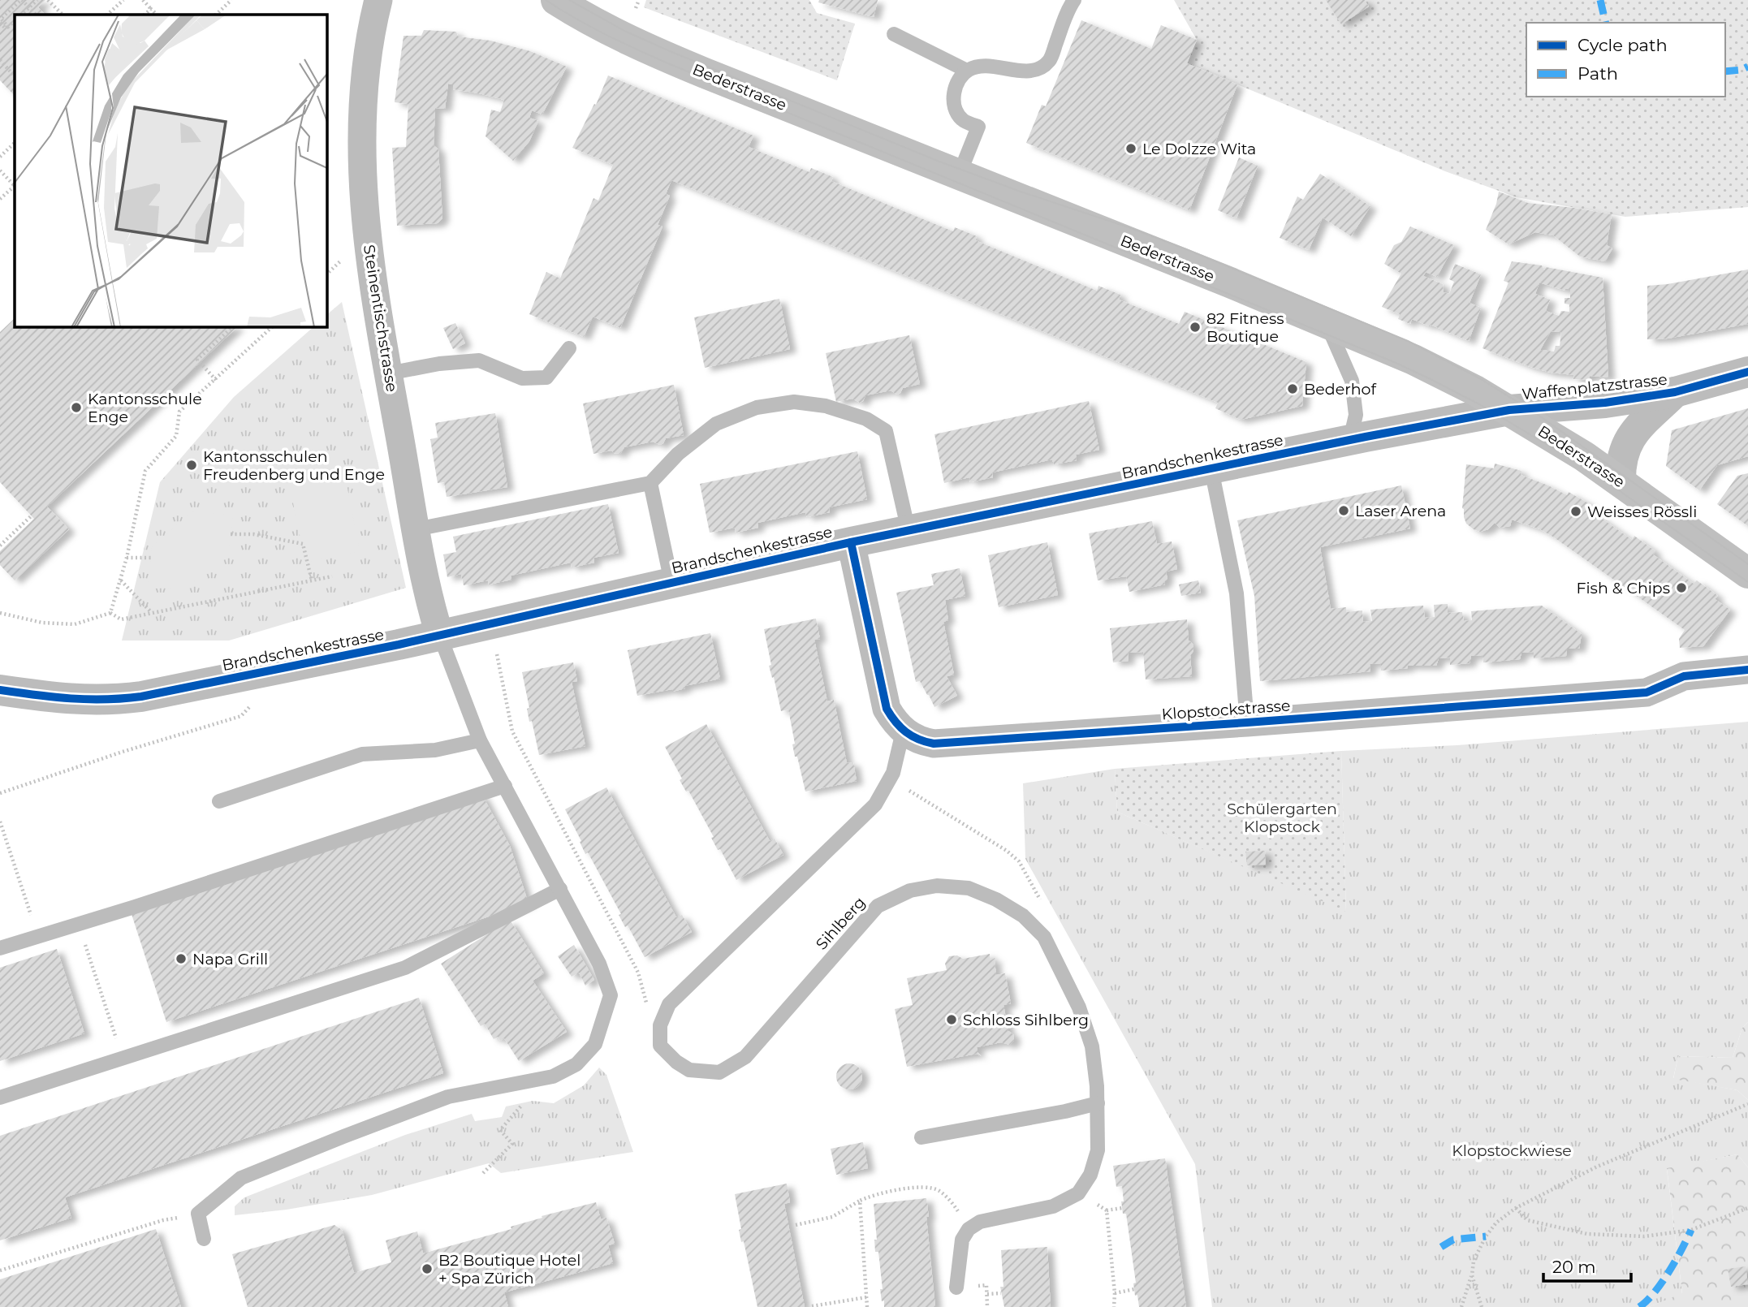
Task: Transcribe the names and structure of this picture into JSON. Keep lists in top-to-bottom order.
{
  "streets": {
    "main road": ["Bederstrasse"],
    "street": [
      "Steinentischstrasse",
      "Waffenplatzstrasse",
      "Brandschenkestrasse",
      "Klopstockstrasse"
    ],
    "lane": ["Sihlberg"]
  },
  "crossings": [
    ["Bederstrasse", "Waffenplatzstrasse"],
    ["Bederstrasse", "Brandschenkestrasse"],
    ["Steinentischstrasse", "Brandschenkestrasse"],
    ["Waffenplatzstrasse", "Brandschenkestrasse"],
    ["Klopstockstrasse", "Sihlberg"]
  ],
  "parks": ["Schülergarten Klopstock", "Klopstockwiese"],
  "places": [
    "Le Dolzze Wita",
    "82 Fitness Boutique",
    "Bederhof",
    "Kantonsschule Enge",
    "Kantonsschulen Freudenberg und Enge",
    "Laser Arena",
    "Weisses Rössli",
    "Fish & Chips",
    "Napa Grill",
    "Schloss Sihlberg",
    "B2 Boutique Hotel + Spa Zürich"
  ],
  "legend": ["Cycle path", "Path"],
  "scale_bar": "20 m"
}
